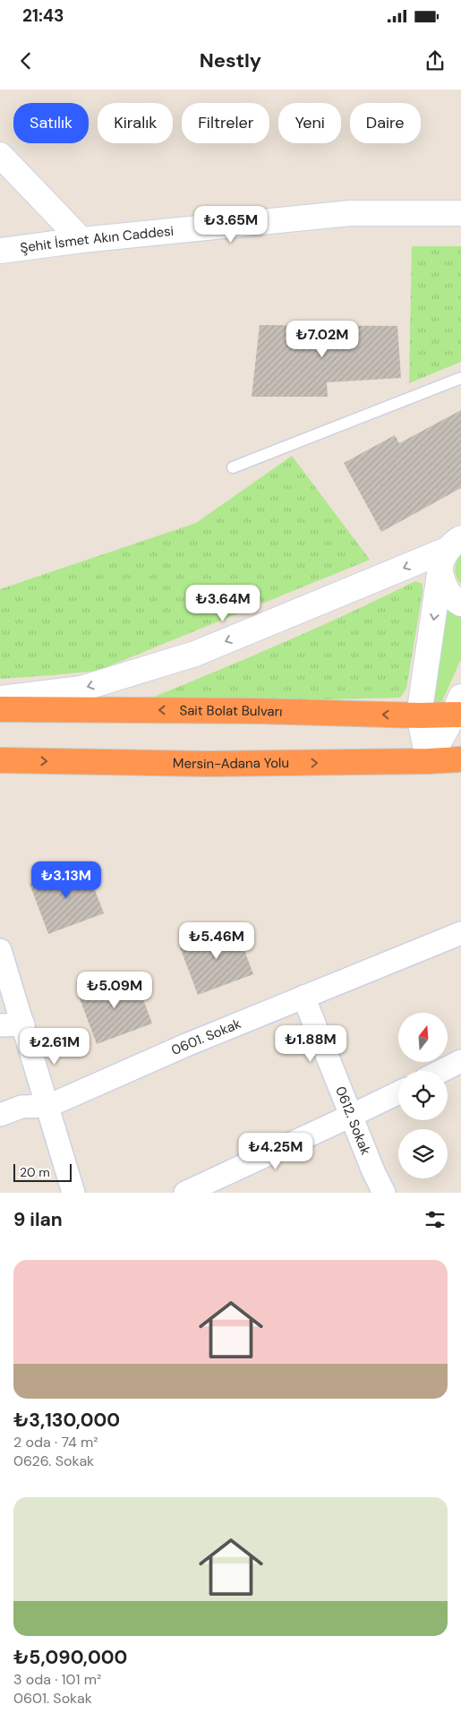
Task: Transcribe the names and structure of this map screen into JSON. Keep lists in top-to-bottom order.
{
  "streets": {
    "highway": ["Sait Bolat Bulvarı", "Mersin-Adana Yolu"],
    "main road": ["Şehit İsmet Akın Caddesi"],
    "street": ["0601. Sokak", "0612. Sokak"]
  },
  "crossings": [
    ["0601. Sokak", "0612. Sokak"]
  ],
  "one_way": ["Sait Bolat Bulvarı", "Mersin-Adana Yolu"],
  "scale_bar": "20 m",
  "north": "top",
  "page": {
    "status": "21:43",
    "header": "Nestly",
    "chip": [
      "Satılık",
      "Kiralık",
      "Filtreler",
      "Yeni",
      "Daire"
    ],
    "price": [
      "₺3.65M",
      "₺7.02M",
      "₺3.64M",
      "₺3.13M",
      "₺5.46M",
      "₺5.09M",
      "₺1.88M",
      "₺2.61M",
      "₺4.25M"
    ],
    "scale": "20 m",
    "heading": "9 ilan",
    "list": [
      {
        "name": "₺3,130,000",
        "note": "2 oda · 74 m² · 0626. Sokak"
      },
      {
        "name": "₺5,090,000",
        "note": "3 oda · 101 m² · 0601. Sokak"
      }
    ]
  }
}
